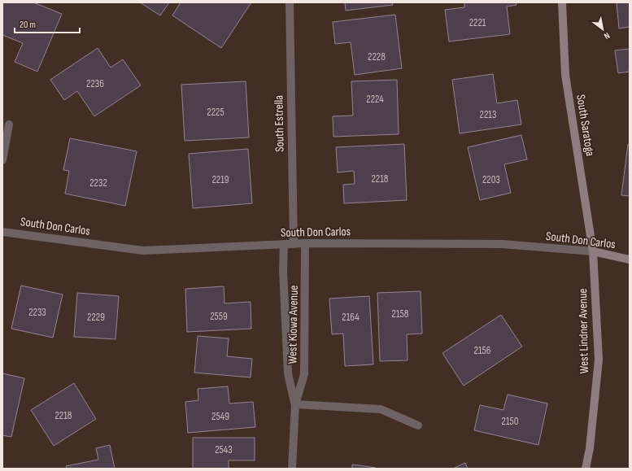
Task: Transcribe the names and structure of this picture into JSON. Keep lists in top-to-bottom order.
{
  "streets": {
    "street": [
      "South Estrella",
      "South Saratoga",
      "South Don Carlos",
      "West Kiowa Avenue",
      "West Lindner Avenue"
    ]
  },
  "crossings": [
    ["South Estrella", "South Don Carlos"],
    ["South Saratoga", "South Don Carlos"],
    ["South Saratoga", "West Lindner Avenue"],
    ["South Don Carlos", "West Kiowa Avenue"],
    ["South Don Carlos", "West Lindner Avenue"]
  ],
  "house_numbers": [
    "2221",
    "2228",
    "2236",
    "2224",
    "2225",
    "2213",
    "2218",
    "2219",
    "2203",
    "2232",
    "2233",
    "2158",
    "2559",
    "2229",
    "2164",
    "2156",
    "2218",
    "2549",
    "2150",
    "2543"
  ],
  "scale_bar": "20 m",
  "north": "bottom right"
}
